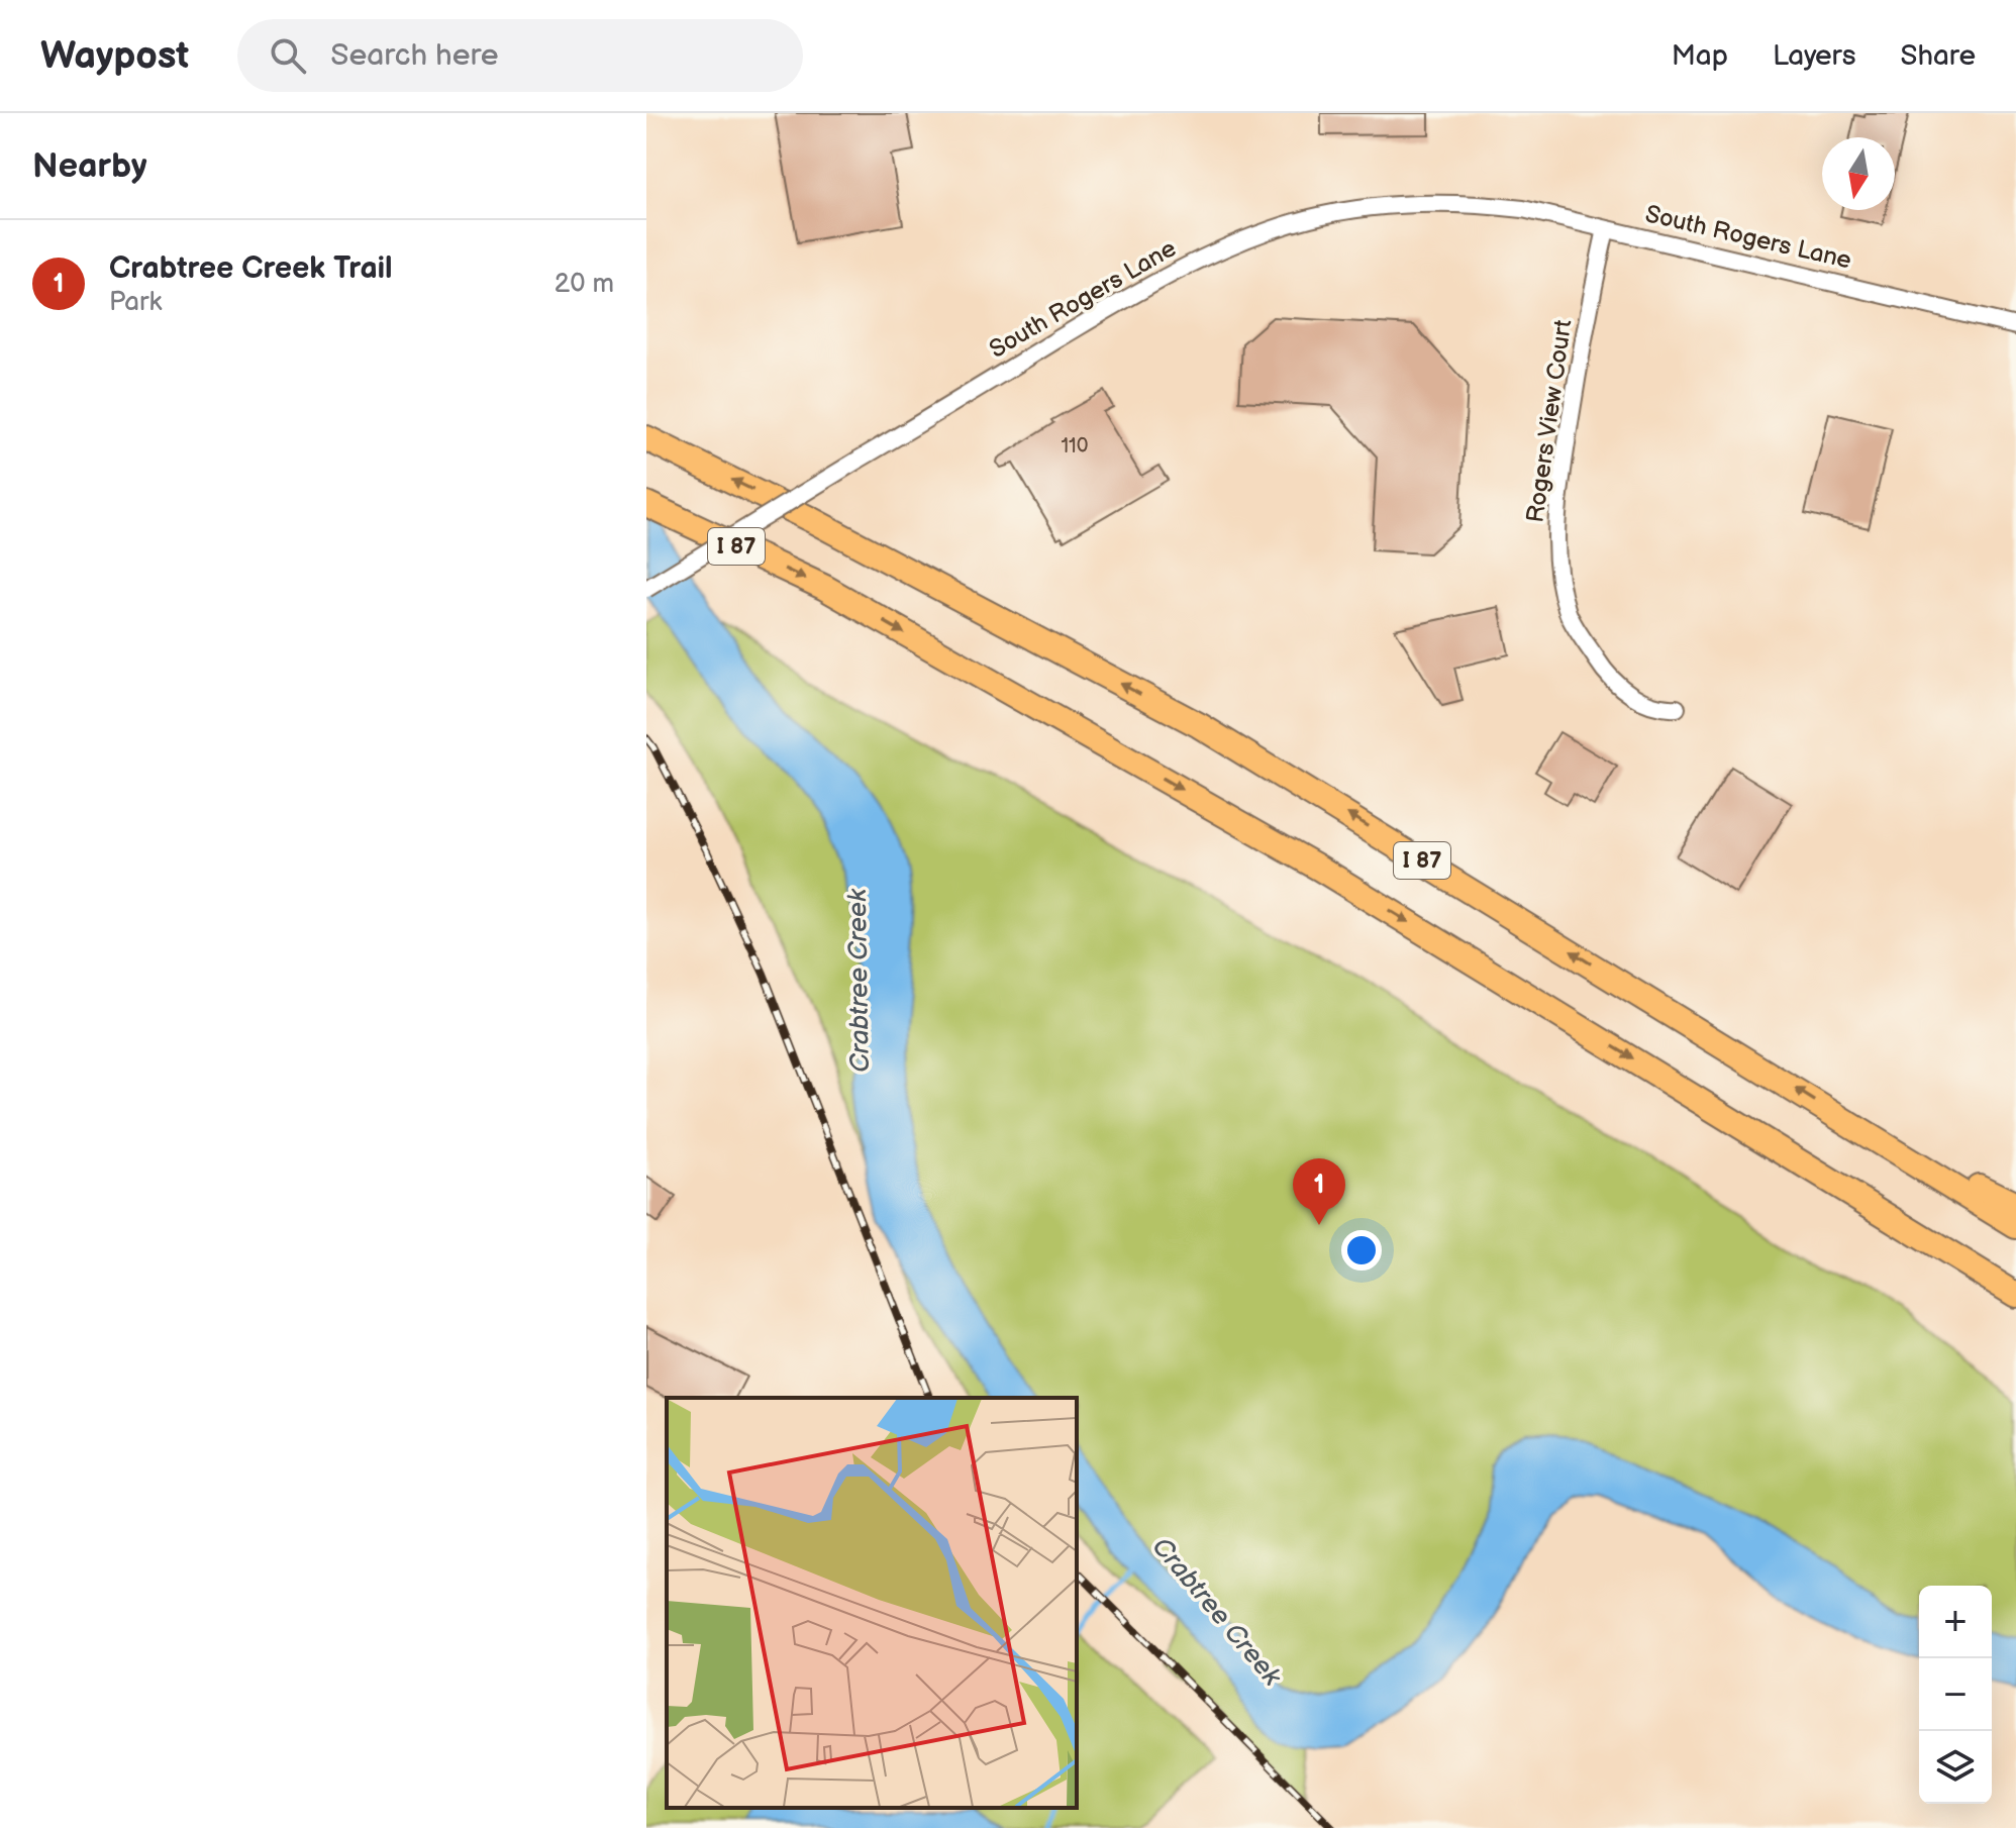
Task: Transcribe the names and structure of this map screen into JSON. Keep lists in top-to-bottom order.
{
  "streets": {
    "highway": ["I 87"],
    "street": ["South Rogers Lane", "Rogers View Court"]
  },
  "crossings": [
    ["South Rogers Lane", "Rogers View Court"]
  ],
  "water": ["Crabtree Creek"],
  "house_numbers": ["110"],
  "north": "bottom",
  "page": {
    "header": "Waypost",
    "search": "Search here",
    "nav": ["Map", "Layers", "Share"],
    "heading": "Nearby",
    "list": [
      {
        "mark": "1",
        "name": "Crabtree Creek Trail",
        "note": "Park",
        "value": "20 m"
      }
    ],
    "pins": "1",
    "map_buttons": ["+", "−"]
  }
}
